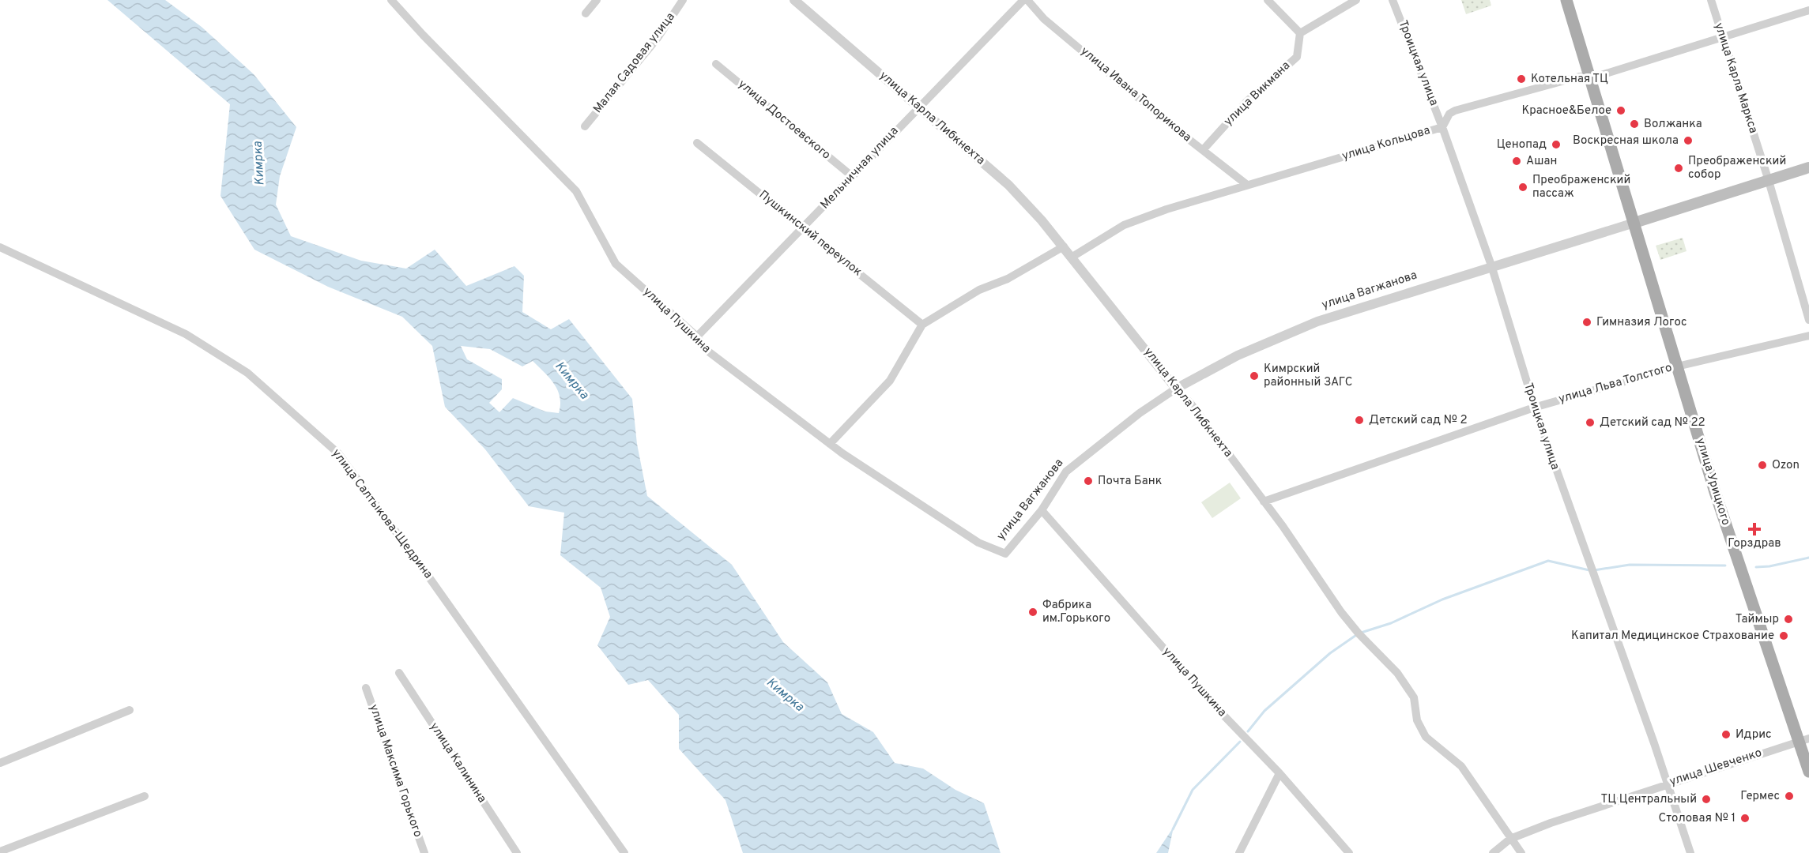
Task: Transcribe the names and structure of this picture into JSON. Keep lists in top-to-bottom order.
{
  "streets": {
    "main road": ["улица Вагжанова", "улица Урицкого"],
    "street": [
      "Малая Садовая улица",
      "Троицкая улица",
      "улица Карла Маркса",
      "улица Викмана",
      "улица Ивана Топорикова",
      "улица Карла Либкнехта",
      "улица Достоевского",
      "улица Кольцова",
      "Мельничная улица",
      "Пушкинский переулок",
      "улица Пушкина",
      "улица Льва Толстого",
      "улица Салтыкова-Щедрина",
      "улица Калинина",
      "улица Шевченко",
      "улица Максима Горького"
    ]
  },
  "crossings": [
    ["Троицкая улица", "улица Кольцова"],
    ["Троицкая улица", "улица Вагжанова"],
    ["Троицкая улица", "улица Льва Толстого"],
    ["Троицкая улица", "улица Шевченко"],
    ["улица Карла Маркса", "улица Кольцова"],
    ["улица Карла Маркса", "улица Вагжанова"],
    ["улица Викмана", "улица Ивана Топорикова"],
    ["улица Ивана Топорикова", "улица Кольцова"],
    ["улица Ивана Топорикова", "Мельничная улица"],
    ["улица Карла Либкнехта", "улица Кольцова"],
    ["улица Карла Либкнехта", "Мельничная улица"],
    ["улица Карла Либкнехта", "улица Вагжанова"],
    ["улица Карла Либкнехта", "улица Льва Толстого"],
    ["улица Карла Либкнехта", "улица Шевченко"],
    ["улица Достоевского", "Мельничная улица"],
    ["улица Кольцова", "улица Урицкого"],
    ["Мельничная улица", "Пушкинский переулок"],
    ["Мельничная улица", "улица Пушкина"],
    ["улица Вагжанова", "улица Пушкина"],
    ["улица Вагжанова", "улица Урицкого"],
    ["улица Льва Толстого", "улица Урицкого"],
    ["улица Урицкого", "улица Шевченко"]
  ],
  "water": ["Кимрка"],
  "places": {
    "other": [
      "Котельная ТЦ",
      "Красное&Белое",
      "Волжанка",
      "Воскресная школа",
      "Ценопад",
      "Ашан",
      "Преображенский собор",
      "Преображенский пассаж",
      "Гимназия Логос",
      "Кимрский районный ЗАГС",
      "Детский сад № 2",
      "Детский сад № 22",
      "Ozon",
      "Почта Банк",
      "Фабрика им.Горького",
      "Таймыр",
      "Капитал Медицинское Страхование",
      "Идрис",
      "Гермес",
      "ТЦ Центральный",
      "Столовая № 1"
    ],
    "health": ["Горздрав"]
  }
}
